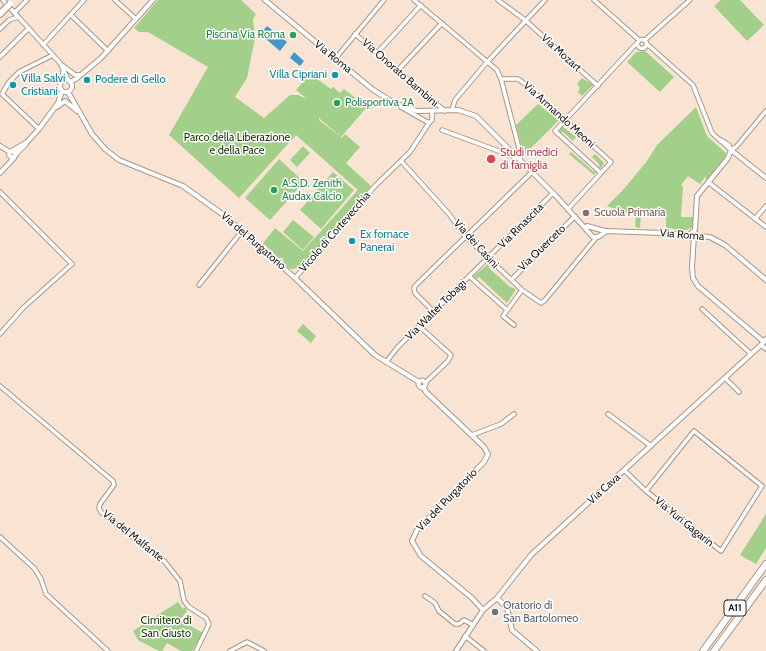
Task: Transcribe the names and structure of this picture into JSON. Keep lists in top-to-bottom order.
{
  "streets": {
    "highway": ["A11"],
    "street": [
      "Via Mozart",
      "Via Roma",
      "Via Onorato Bambini",
      "Via Armando Meoni",
      "Via Rinascita",
      "Vicolo di Cortevecchia",
      "Via del Purgatorio",
      "Via dei Casini",
      "Via Querceto",
      "Via Walter Tobagi",
      "Via Cava",
      "Via Yuri Gagarin",
      "Via del Malfante"
    ]
  },
  "crossings": [
    ["Via Roma", "Via Onorato Bambini"],
    ["Via Roma", "Via Rinascita"],
    ["Via Roma", "Via dei Casini"],
    ["Via Roma", "Via Querceto"],
    ["Via Rinascita", "Via dei Casini"],
    ["Via Rinascita", "Via Walter Tobagi"],
    ["Vicolo di Cortevecchia", "Via del Purgatorio"],
    ["Vicolo di Cortevecchia", "Via dei Casini"],
    ["Via del Purgatorio", "Via Walter Tobagi"],
    ["Via del Purgatorio", "Via Cava"],
    ["Via dei Casini", "Via Querceto"],
    ["Via dei Casini", "Via Walter Tobagi"],
    ["Via Cava", "Via Yuri Gagarin"]
  ],
  "parks": ["Parco della Liberazione e della Pace", "Cimitero di San Giusto"],
  "places": [
    "Piscina Via Roma",
    "Villa Cipriani",
    "Podere di Gello",
    "Villa Salvi Cristiani",
    "Polisportiva 2A",
    "Studi medici di famiglia",
    "A.S.D. Zenith Audax Calcio",
    "Scuola Primaria",
    "Ex fornace Panerai",
    "Oratorio di San Bartolomeo"
  ]
}
